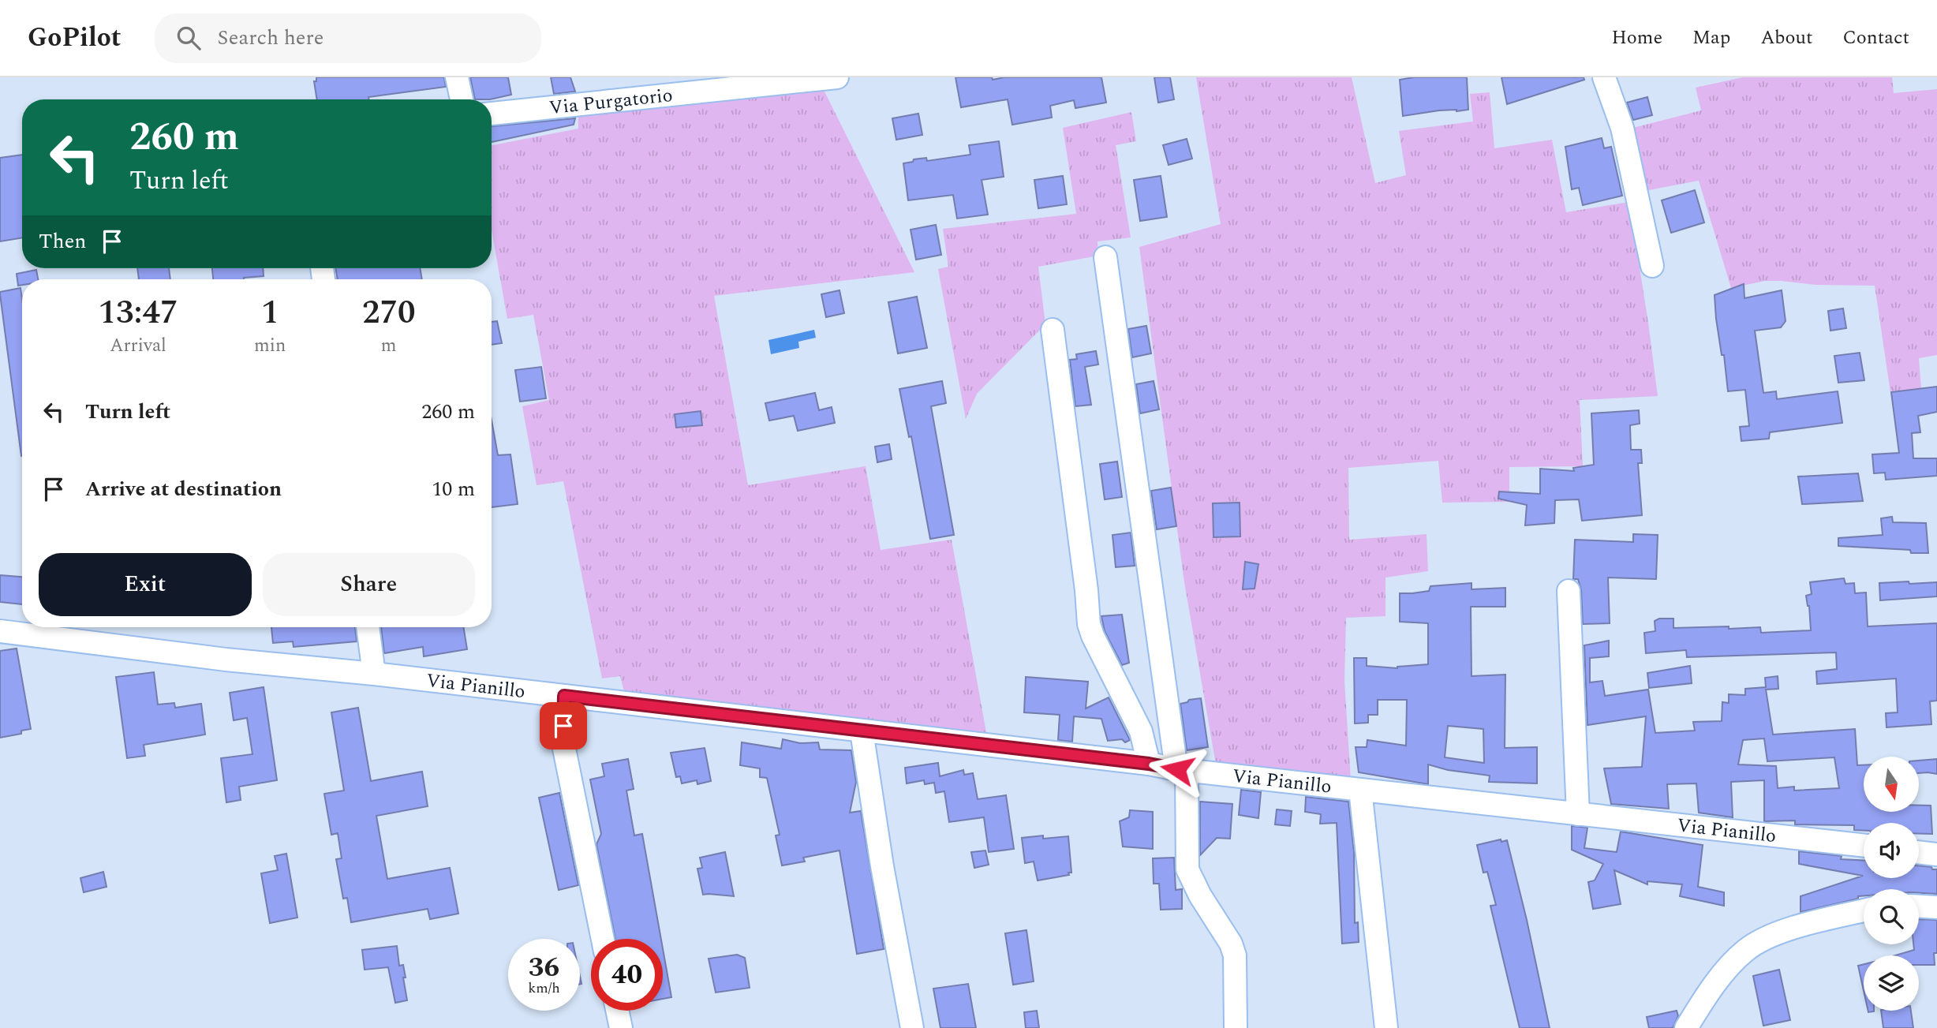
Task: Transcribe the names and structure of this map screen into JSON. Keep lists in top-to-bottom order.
{
  "streets": {
    "street": ["Via Purgatorio", "Via Pianillo"]
  },
  "north": "bottom",
  "page": {
    "header": "GoPilot",
    "search": "Search here",
    "nav": [
      "Home",
      "Map",
      "About",
      "Contact"
    ],
    "turn": ["260 m", "Turn left"],
    "then": "Then",
    "eta": [
      "13:47",
      "Arrival",
      "1",
      "min",
      "270",
      "m"
    ],
    "list": [
      {
        "name": "Turn left",
        "value": "260 m"
      },
      {
        "name": "Arrive at destination",
        "value": "10 m"
      }
    ],
    "buttons": ["Exit", "Share"],
    "speed": "36 km/h",
    "limit": "40"
  }
}
